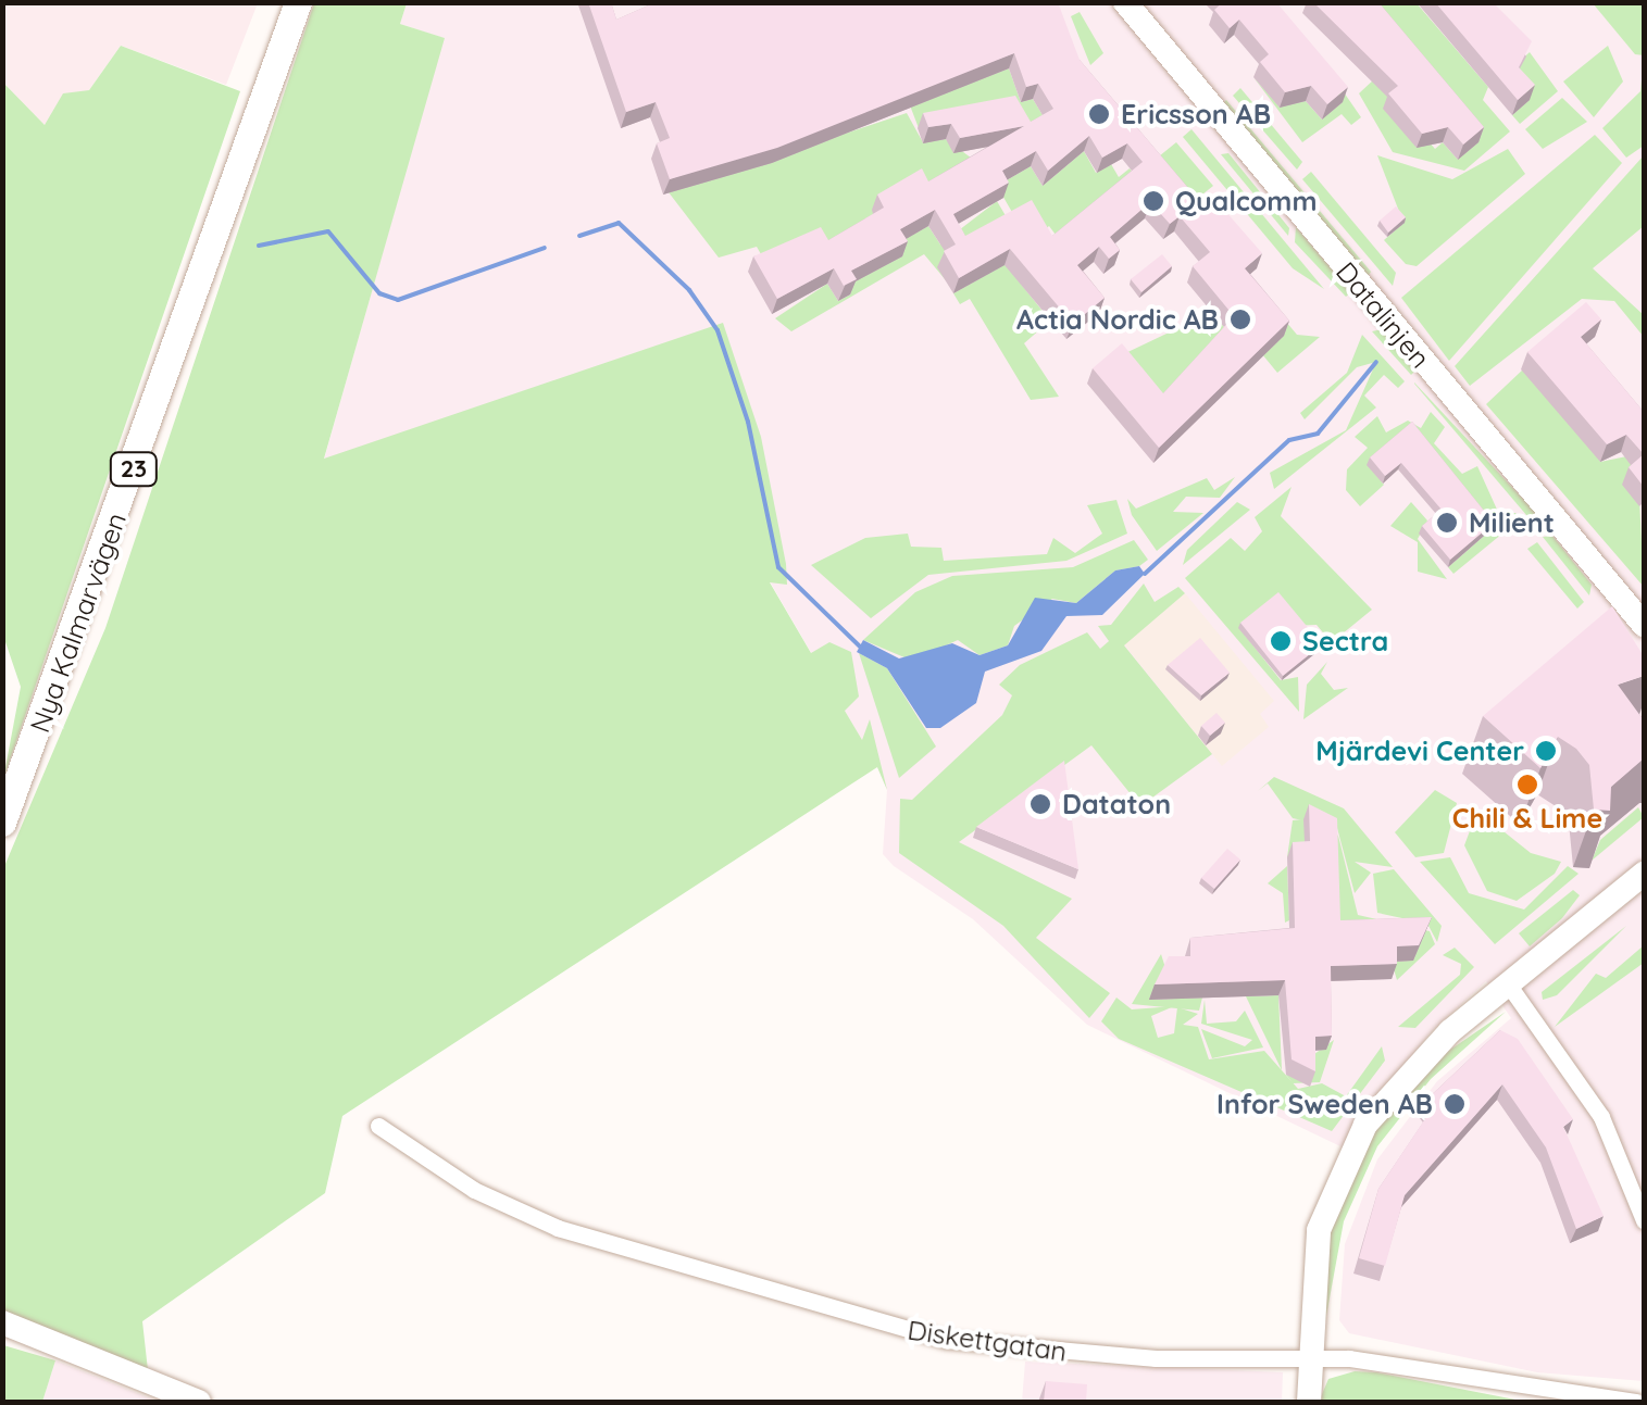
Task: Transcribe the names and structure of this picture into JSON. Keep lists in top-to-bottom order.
{
  "streets": {
    "main road": ["23", "Nya Kalmarvägen"],
    "street": ["Datalinjen", "Diskettgatan"]
  },
  "places": [
    "Ericsson AB",
    "Qualcomm",
    "Actia Nordic AB",
    "Milient",
    "Sectra",
    "Mjärdevi Center",
    "Chili & Lime",
    "Dataton",
    "Infor Sweden AB"
  ]
}
